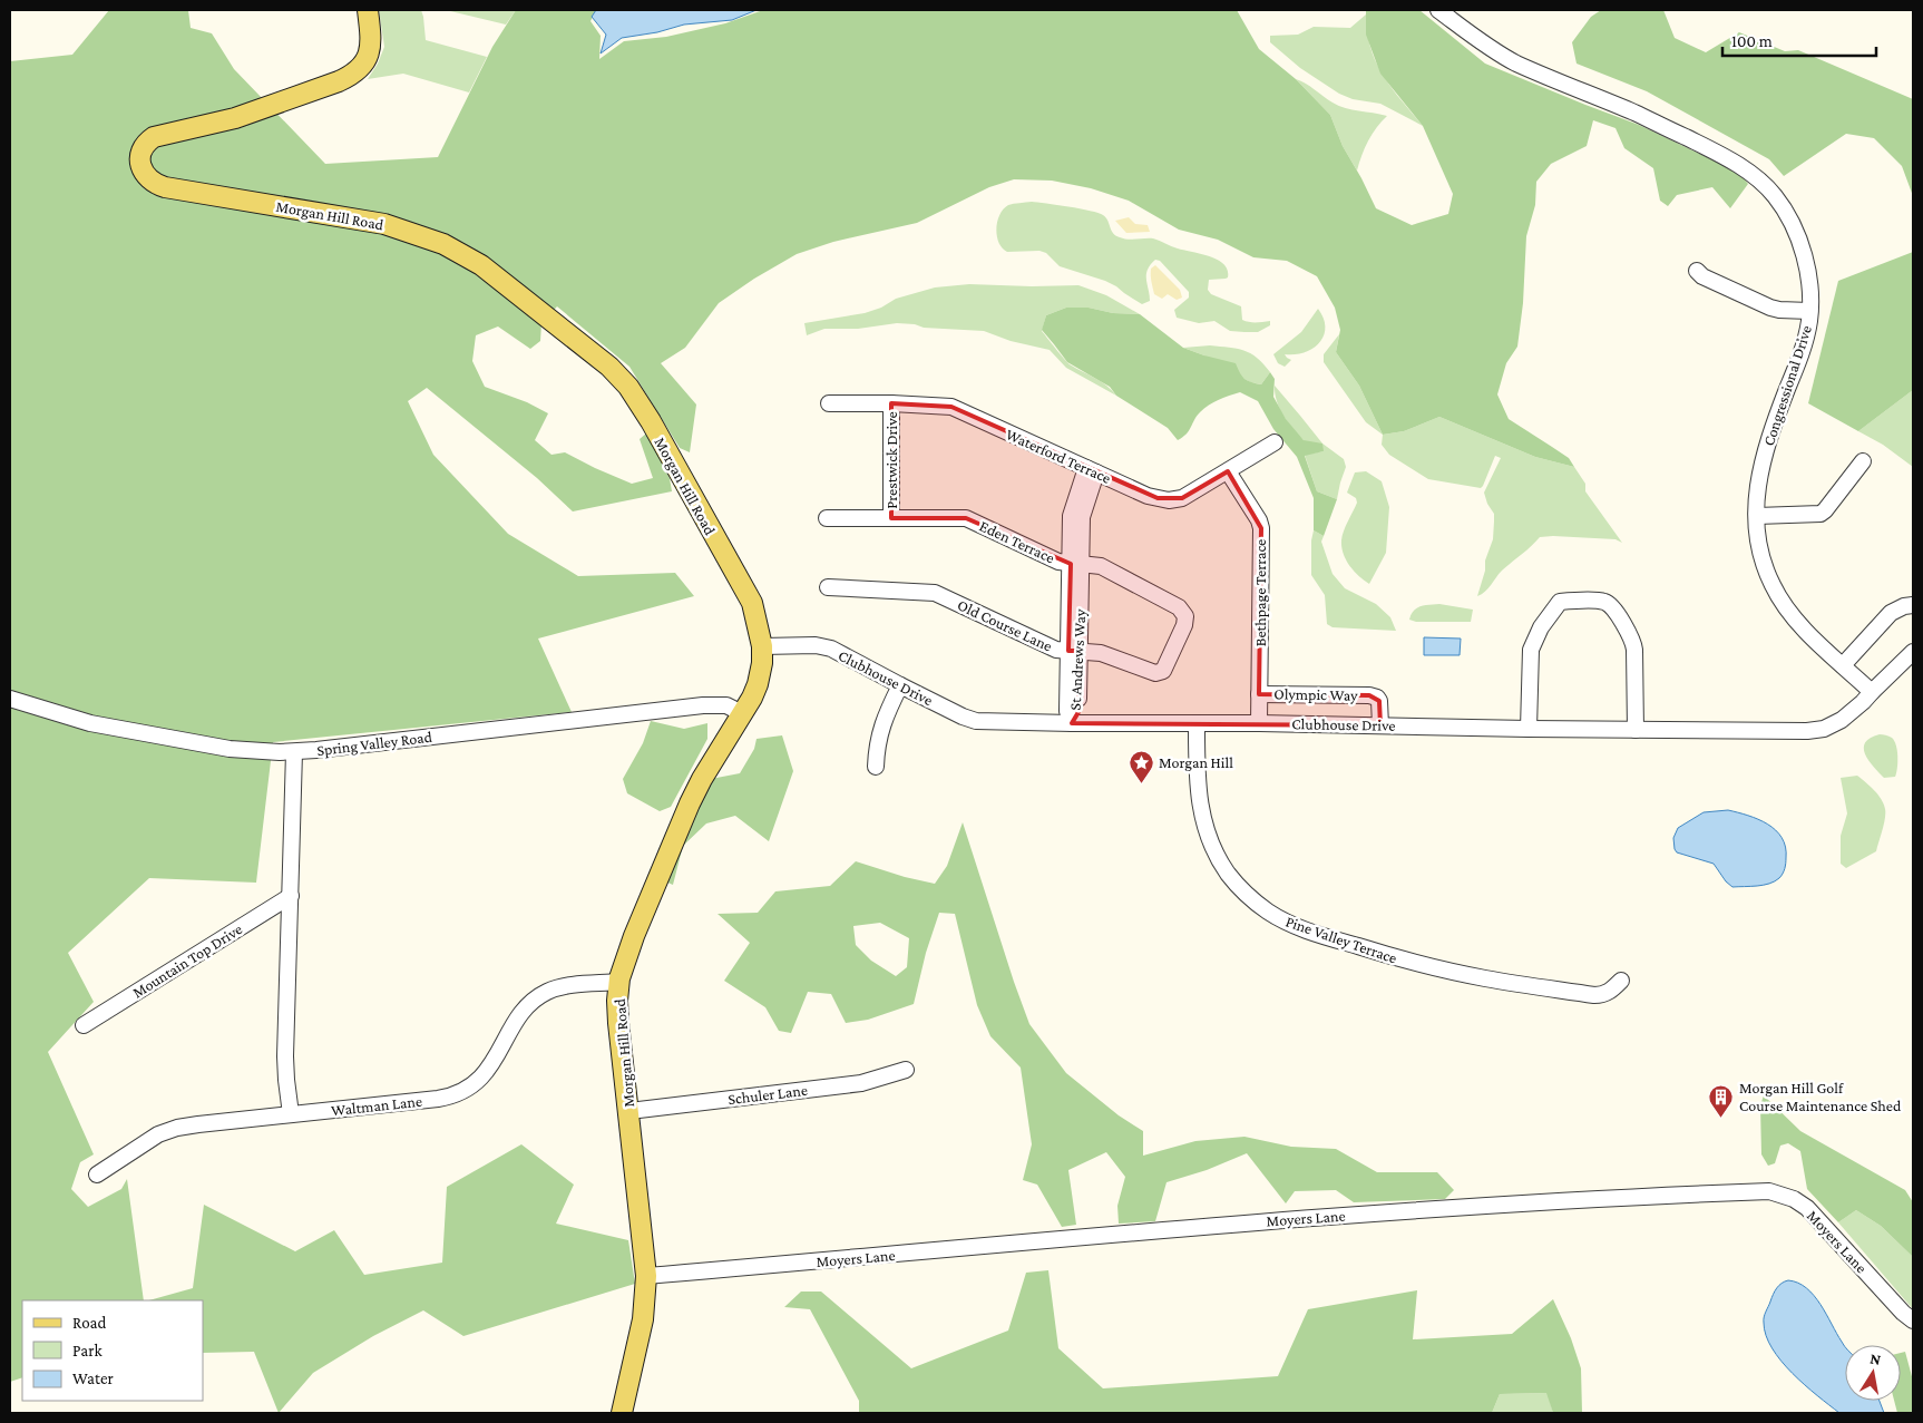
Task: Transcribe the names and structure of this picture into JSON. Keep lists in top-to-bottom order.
{
  "streets": {
    "main road": ["Morgan Hill Road"],
    "street": [
      "Congressional Drive",
      "Waterford Terrace",
      "Prestwick Drive",
      "Eden Terrace",
      "Bethpage Terrace",
      "Old Course Lane",
      "St Andrews Way",
      "Clubhouse Drive",
      "Olympic Way",
      "Spring Valley Road",
      "Pine Valley Terrace",
      "Mountain Top Drive",
      "Schuler Lane",
      "Waltman Lane",
      "Moyers Lane"
    ]
  },
  "crossings": [
    ["Morgan Hill Road", "Clubhouse Drive"],
    ["Morgan Hill Road", "Spring Valley Road"],
    ["Morgan Hill Road", "Schuler Lane"],
    ["Morgan Hill Road", "Waltman Lane"],
    ["Morgan Hill Road", "Moyers Lane"],
    ["Congressional Drive", "Clubhouse Drive"],
    ["Waterford Terrace", "Prestwick Drive"],
    ["Waterford Terrace", "Bethpage Terrace"],
    ["Waterford Terrace", "St Andrews Way"],
    ["Prestwick Drive", "Eden Terrace"],
    ["Eden Terrace", "Old Course Lane"],
    ["Eden Terrace", "St Andrews Way"],
    ["Bethpage Terrace", "Clubhouse Drive"],
    ["Bethpage Terrace", "Olympic Way"],
    ["Old Course Lane", "St Andrews Way"],
    ["St Andrews Way", "Clubhouse Drive"],
    ["Clubhouse Drive", "Olympic Way"],
    ["Clubhouse Drive", "Pine Valley Terrace"]
  ],
  "places": {
    "place": ["Morgan Hill"],
    "building": ["Morgan Hill Golf Course Maintenance Shed"]
  },
  "legend": ["Road", "Park", "Water"],
  "scale_bar": "100 m",
  "north": "top"
}
